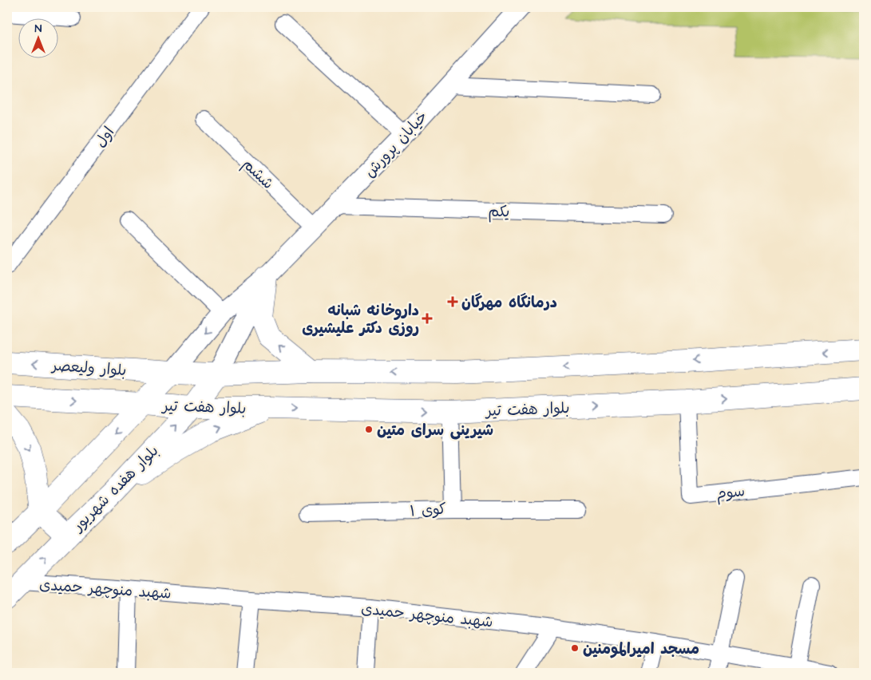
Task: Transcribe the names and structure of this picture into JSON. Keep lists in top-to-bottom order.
{
  "streets": {
    "main road": ["بلوار ولیعصر", "بلوار هفت تیر", "بلوار هفده شهریور"],
    "street": [
      "اول",
      "خیابان پرورش",
      "ششم",
      "یکم",
      "سوم",
      "کوی ۱",
      "شهبد منوچهر حمیدی"
    ]
  },
  "crossings": [
    ["خیابان پرورش", "ششم"],
    ["خیابان پرورش", "یکم"],
    ["خیابان پرورش", "بلوار ولیعصر"],
    ["خیابان پرورش", "بلوار هفده شهریور"],
    ["بلوار هفت تیر", "بلوار هفده شهریور"],
    ["بلوار هفت تیر", "سوم"],
    ["بلوار هفت تیر", "کوی ۱"],
    ["بلوار هفده شهریور", "شهبد منوچهر حمیدی"]
  ],
  "places": {
    "health": ["درمانگاه مهرگان", "داروخانه شبانه روزی دکتر علیشیری"],
    "other": ["شیرینی سرای متین", "مسجد امیرالمومنین"]
  },
  "north": "top"
}
